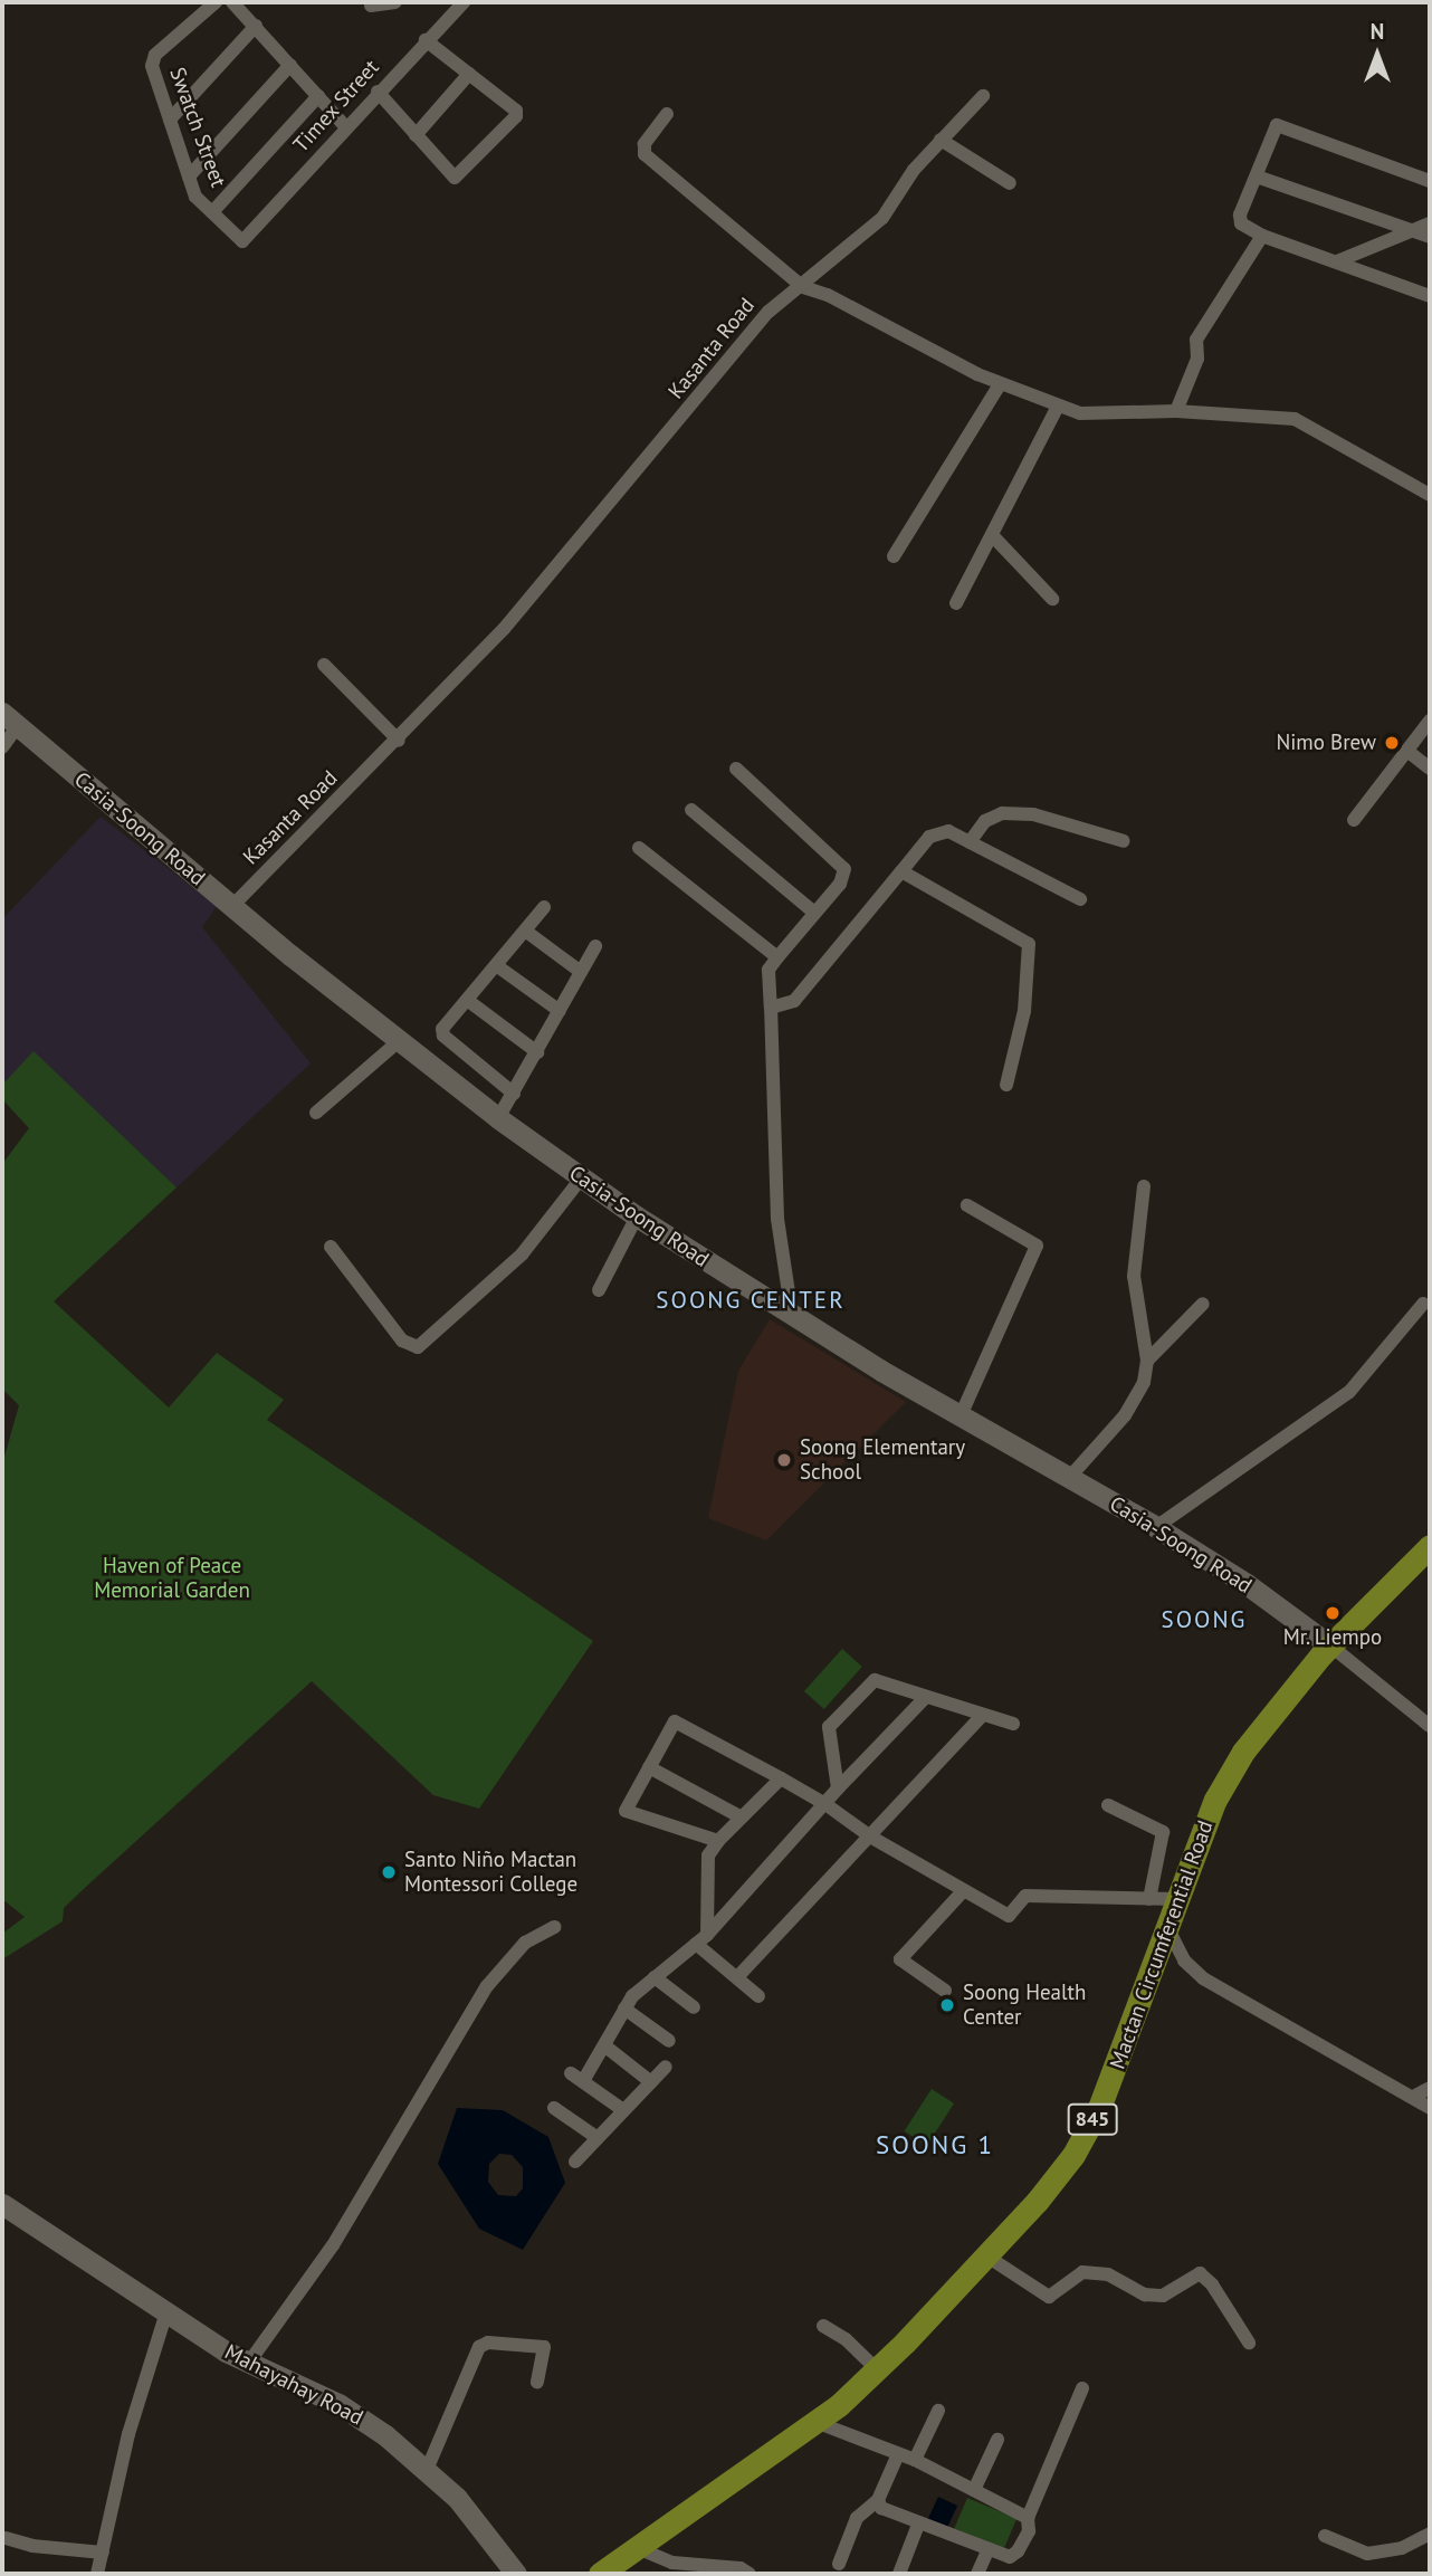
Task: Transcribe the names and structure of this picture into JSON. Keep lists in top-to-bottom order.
{
  "streets": {
    "main road": ["Mactan Circumferential Road", "845"],
    "street": [
      "Timex Street",
      "Swatch Street",
      "Kasanta Road",
      "Casia-Soong Road",
      "Mahayahay Road"
    ]
  },
  "crossings": [
    ["Timex Street", "Swatch Street"],
    ["Kasanta Road", "Casia-Soong Road"],
    ["Casia-Soong Road", "Mactan Circumferential Road"]
  ],
  "districts": ["SOONG CENTER", "SOONG", "SOONG 1"],
  "parks": ["Haven of Peace Memorial Garden"],
  "places": [
    "Nimo Brew",
    "Soong Elementary School",
    "Mr. Liempo",
    "Santo Niño Mactan Montessori College",
    "Soong Health Center"
  ],
  "north": "top"
}
